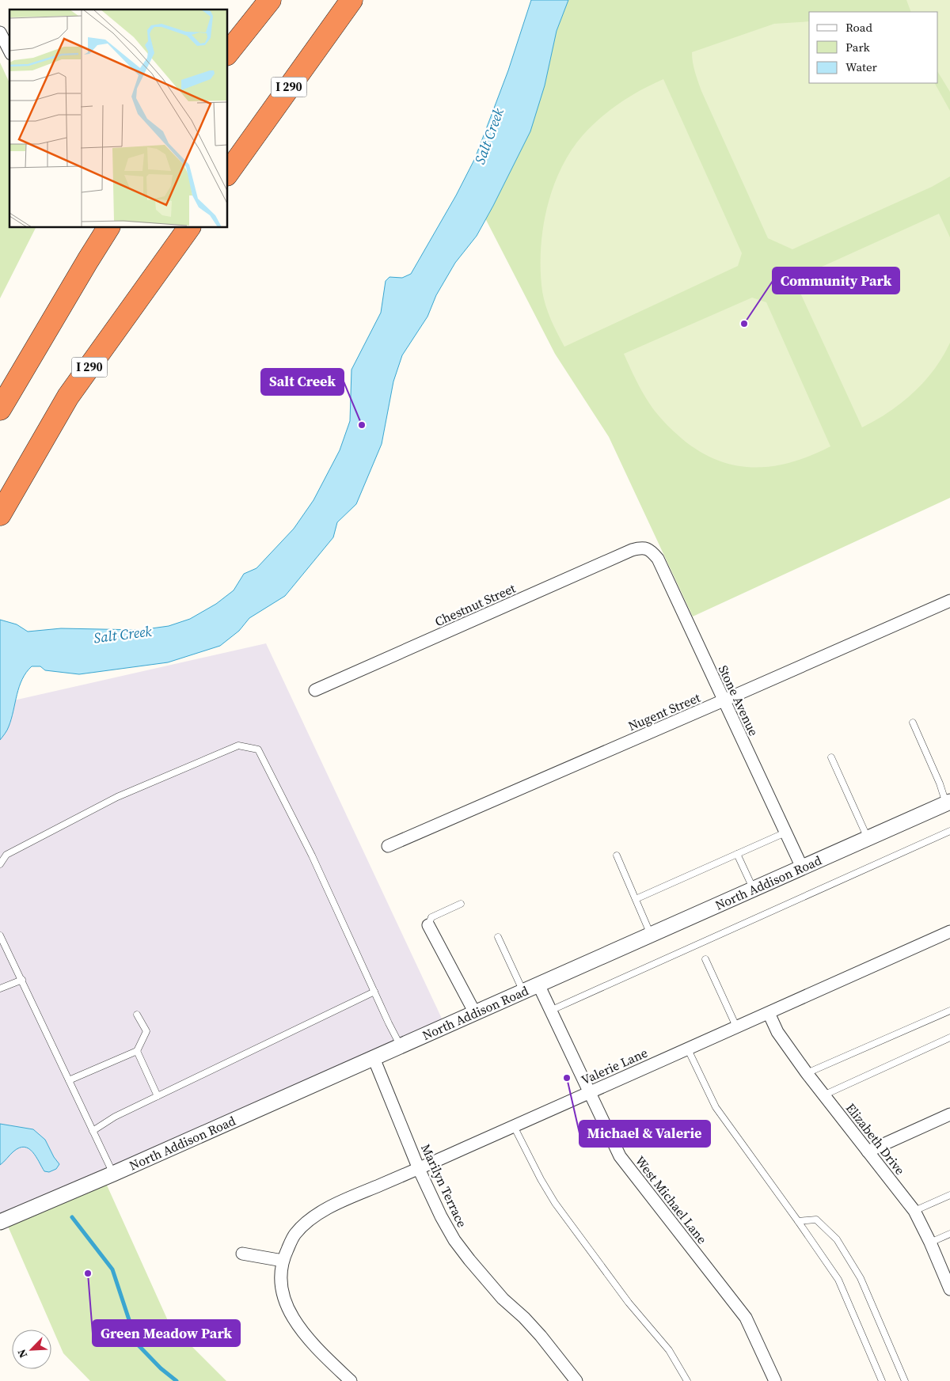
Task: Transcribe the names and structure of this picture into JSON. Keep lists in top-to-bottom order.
{
  "streets": {
    "highway": ["I 290"],
    "street": [
      "Chestnut Street",
      "Stone Avenue",
      "Nugent Street",
      "North Addison Road",
      "Valerie Lane",
      "Elizabeth Drive",
      "Marilyn Terrace",
      "West Michael Lane"
    ]
  },
  "crossings": [
    ["Chestnut Street", "Stone Avenue"],
    ["Stone Avenue", "Nugent Street"],
    ["Stone Avenue", "North Addison Road"],
    ["North Addison Road", "Marilyn Terrace"],
    ["North Addison Road", "West Michael Lane"],
    ["Valerie Lane", "Elizabeth Drive"],
    ["Valerie Lane", "Marilyn Terrace"],
    ["Valerie Lane", "West Michael Lane"]
  ],
  "water": ["Salt Creek"],
  "places": [
    "Community Park",
    "Salt Creek",
    "Michael & Valerie",
    "Green Meadow Park"
  ],
  "legend": ["Road", "Park", "Water"],
  "north": "bottom left"
}
